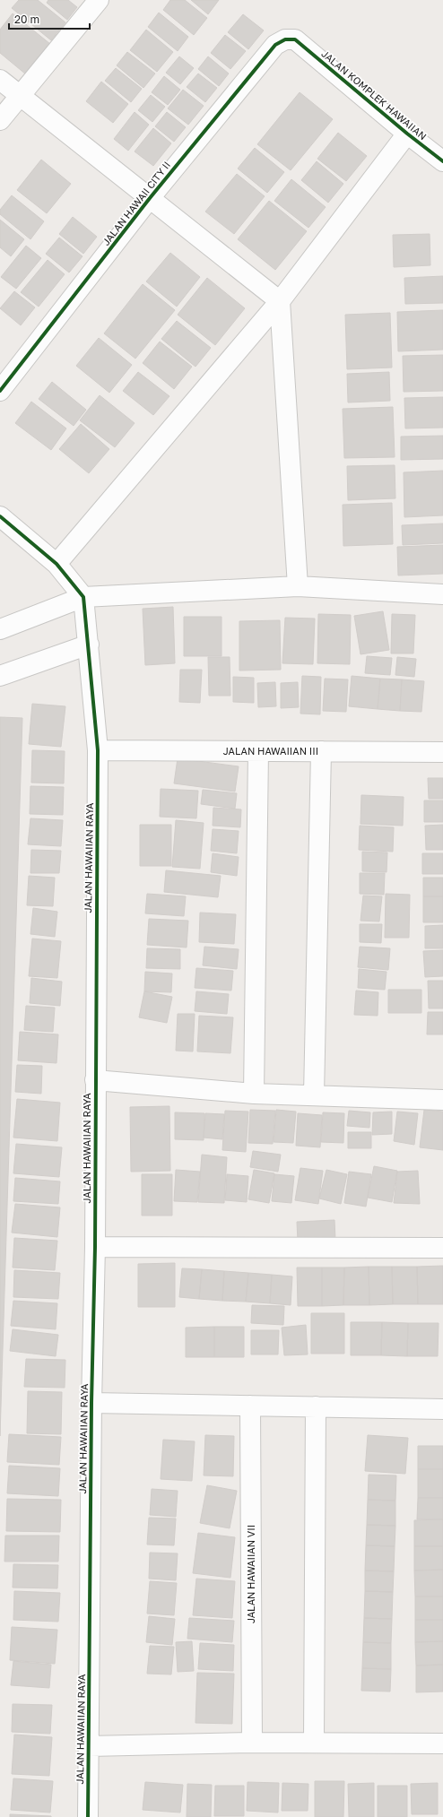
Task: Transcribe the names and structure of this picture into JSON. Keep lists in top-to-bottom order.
{
  "streets": {
    "street": [
      "JALAN KOMPLEK HAWAIIAN",
      "JALAN HAWAII CITY II",
      "JALAN HAWAIIAN III",
      "JALAN HAWAIIAN RAYA",
      "JALAN HAWAIIAN VII"
    ]
  },
  "crossings": [
    ["JALAN KOMPLEK HAWAIIAN", "JALAN HAWAII CITY II"],
    ["JALAN HAWAIIAN III", "JALAN HAWAIIAN RAYA"]
  ],
  "scale_bar": "20 m"
}
